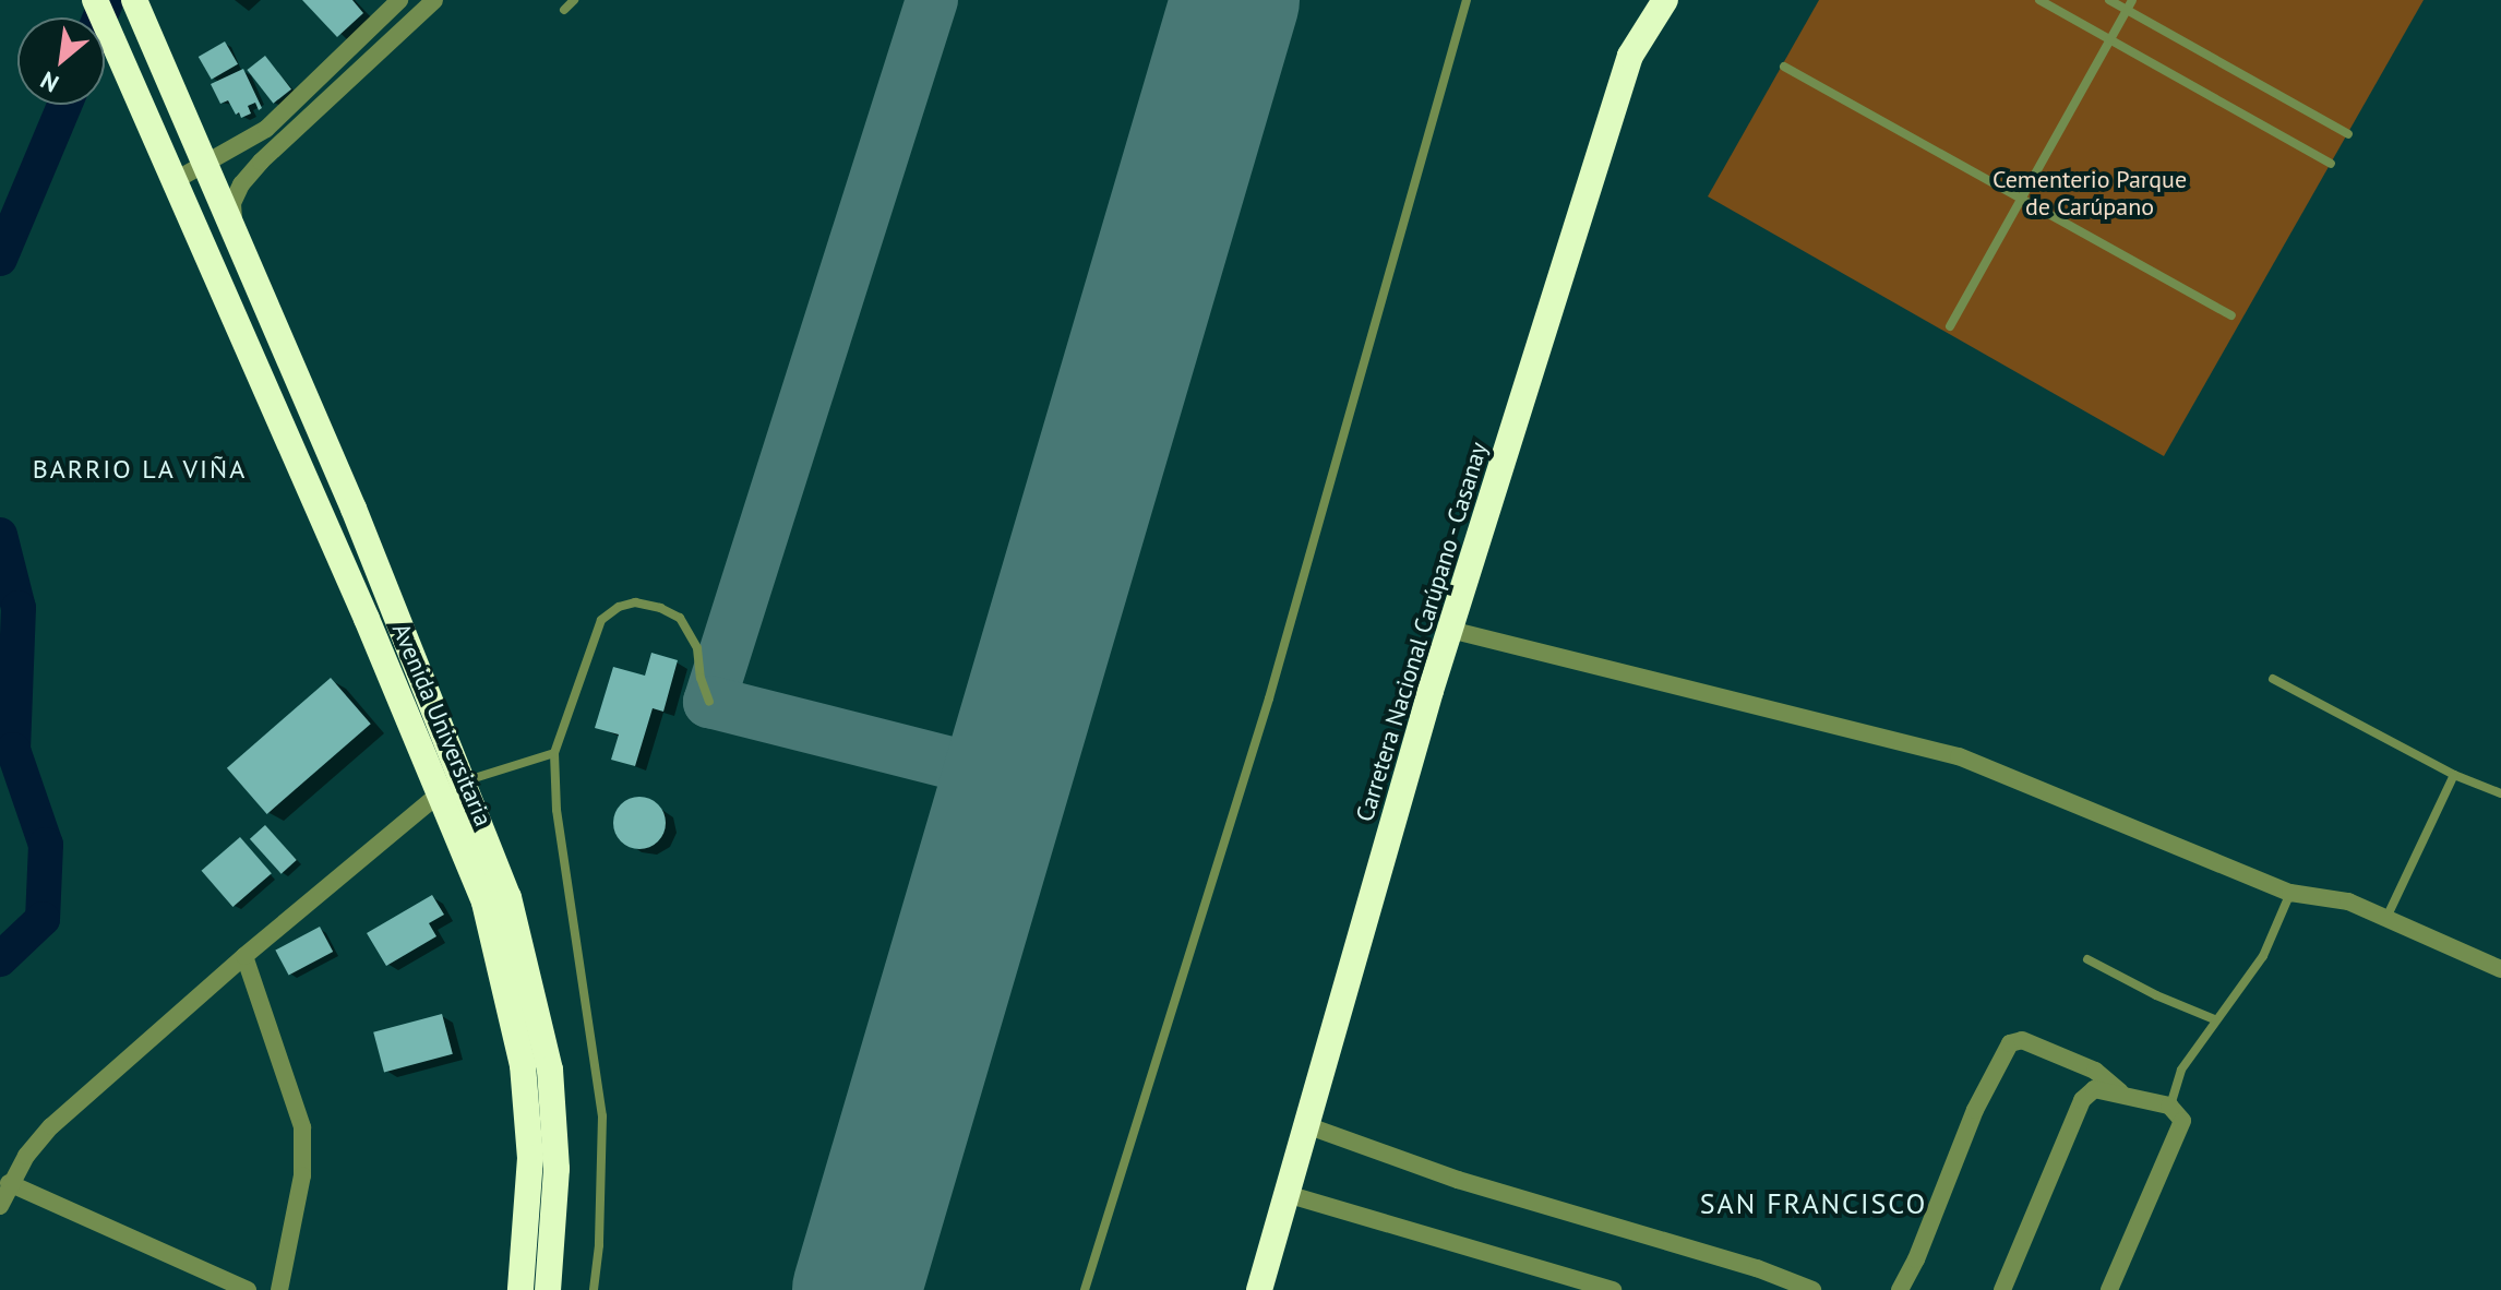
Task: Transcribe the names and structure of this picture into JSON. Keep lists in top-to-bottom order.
{
  "streets": {
    "highway": ["Carretera Nacional Carúpano - Casanay", "Avenida Universitaria"]
  },
  "districts": ["BARRIO LA VIÑA", "SAN FRANCISCO"],
  "parks": ["Cementerio Parque de Carúpano"],
  "north": "bottom left"
}
